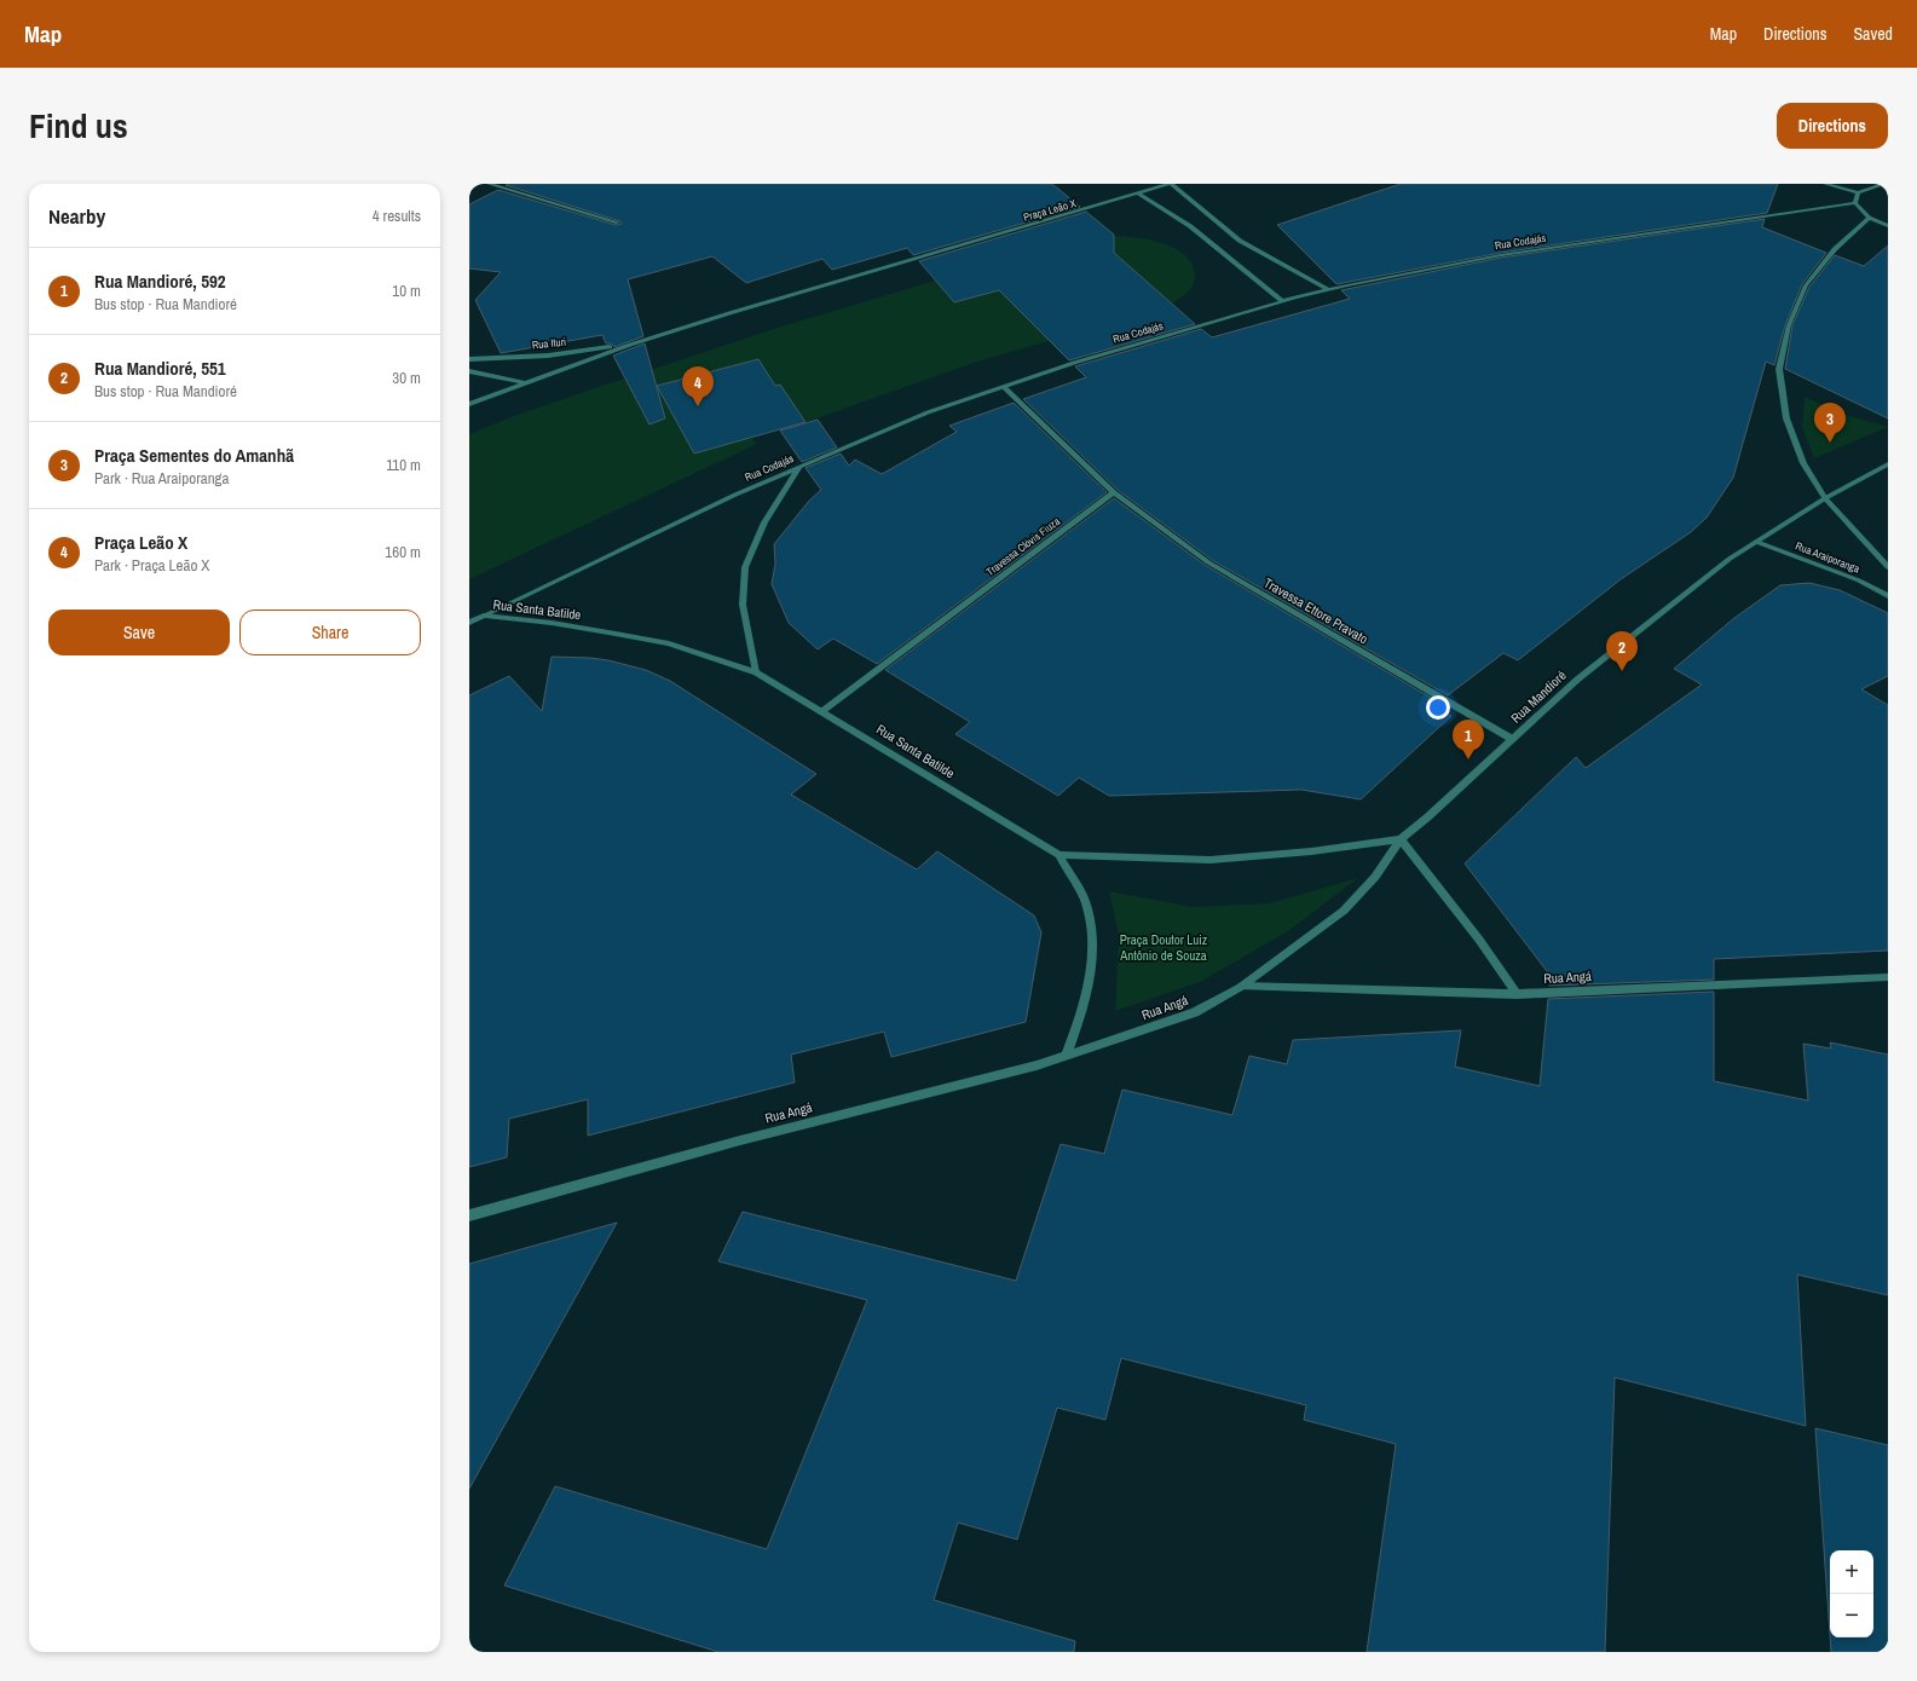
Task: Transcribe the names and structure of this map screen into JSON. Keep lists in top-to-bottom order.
{
  "streets": {
    "street": [
      "Praça Leão X",
      "Rua Codajás",
      "Rua Ituri",
      "Travessa Clóvis Fiuza",
      "Rua Araiporanga",
      "Rua Santa Batilde",
      "Travessa Ettore Pravato",
      "Rua Mandioré",
      "Rua Angá"
    ]
  },
  "crossings": [
    ["Praça Leão X", "Rua Codajás"],
    ["Praça Leão X", "Rua Ituri"],
    ["Rua Codajás", "Rua Santa Batilde"],
    ["Travessa Clóvis Fiuza", "Rua Santa Batilde"],
    ["Travessa Clóvis Fiuza", "Travessa Ettore Pravato"],
    ["Rua Araiporanga", "Rua Mandioré"],
    ["Travessa Ettore Pravato", "Rua Mandioré"],
    ["Rua Mandioré", "Rua Angá"]
  ],
  "parks": ["Praça Doutor Luiz Antônio de Souza"],
  "page": {
    "header": "Map",
    "nav": ["Map", "Directions", "Saved"],
    "title": "Find us",
    "buttons": [
      "Directions",
      ["Save", "Share"]
    ],
    "heading": ["Nearby", "4 results"],
    "list": [
      {
        "mark": "1",
        "name": "Rua Mandioré, 592",
        "note": "Bus stop · Rua Mandioré",
        "value": "10 m"
      },
      {
        "mark": "2",
        "name": "Rua Mandioré, 551",
        "note": "Bus stop · Rua Mandioré",
        "value": "30 m"
      },
      {
        "mark": "3",
        "name": "Praça Sementes do Amanhã",
        "note": "Park · Rua Araiporanga",
        "value": "110 m"
      },
      {
        "mark": "4",
        "name": "Praça Leão X",
        "note": "Park · Praça Leão X",
        "value": "160 m"
      }
    ],
    "pins": [
      "4",
      "3",
      "2",
      "1"
    ],
    "map_buttons": ["+", "−"]
  }
}
